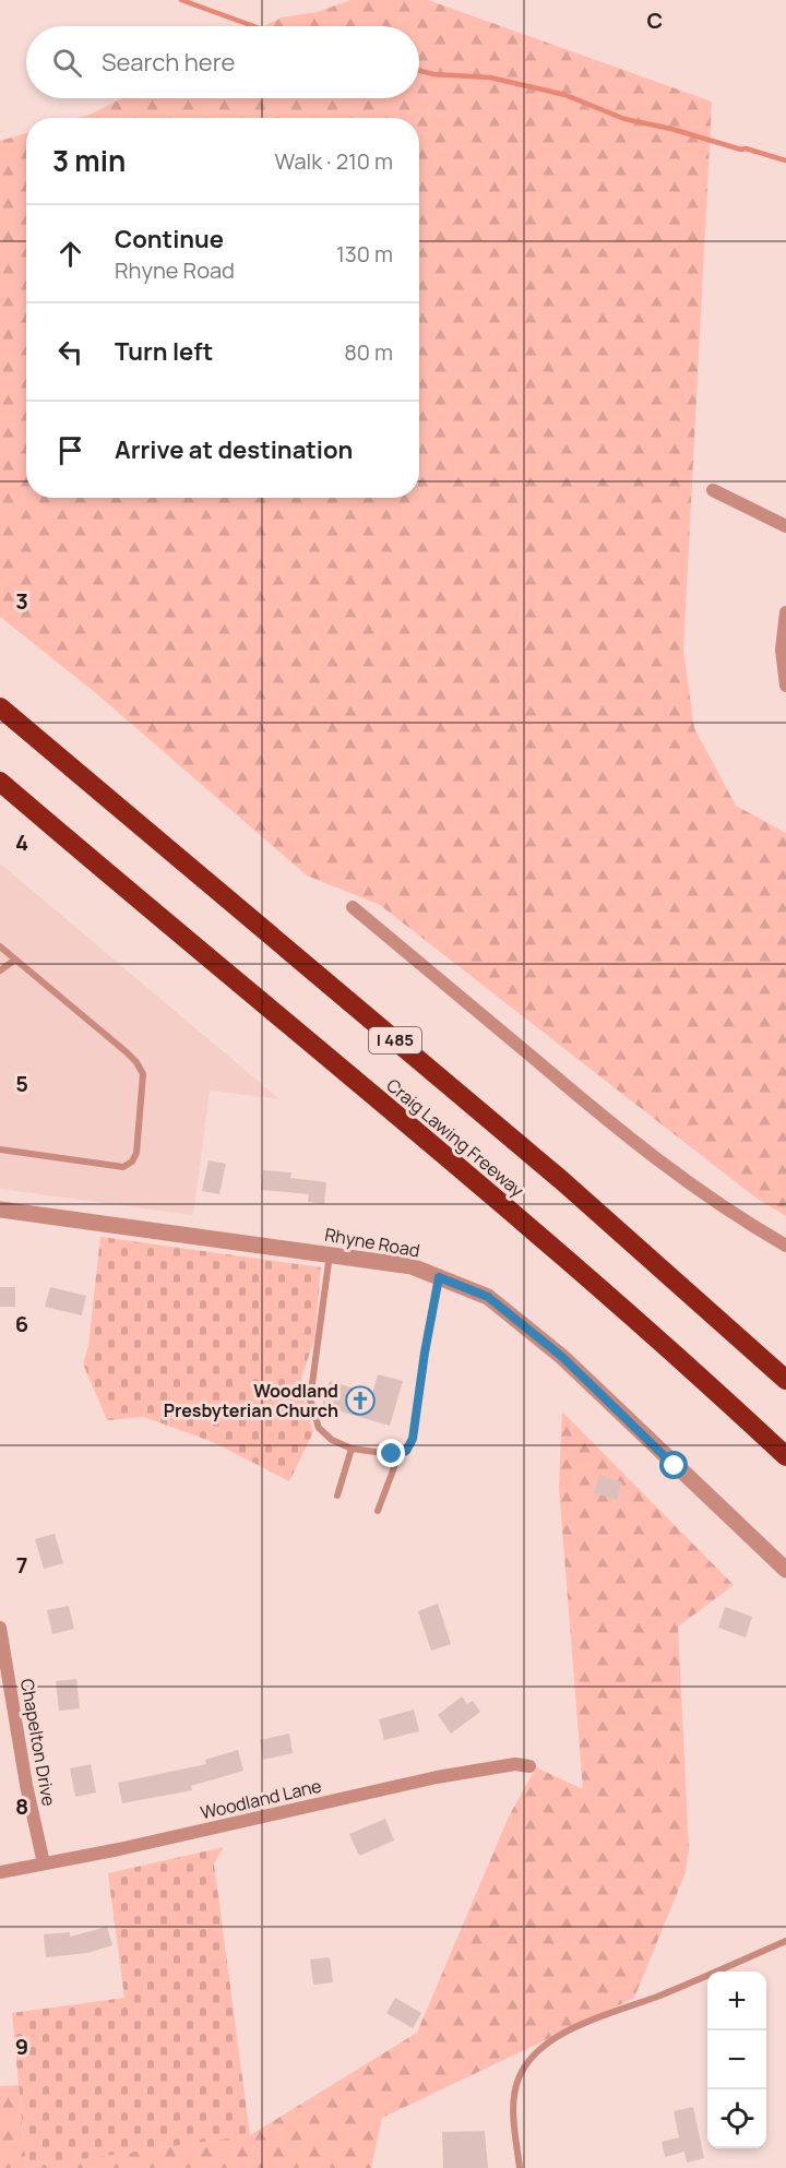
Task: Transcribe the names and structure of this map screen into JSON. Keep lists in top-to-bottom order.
{
  "streets": {
    "highway": ["I 485", "Craig Lawing Freeway"],
    "street": ["Rhyne Road", "Chapelton Drive", "Woodland Lane"]
  },
  "crossings": [
    ["Chapelton Drive", "Woodland Lane"]
  ],
  "places": {
    "church": ["Woodland Presbyterian Church"]
  },
  "page": {
    "search": "Search here",
    "heading": ["3 min", "Walk · 210 m"],
    "list": [
      ["Continue", "Rhyne Road", "130 m"],
      ["Turn left", "80 m"],
      "Arrive at destination"
    ],
    "map_buttons": ["+", "−"]
  },
  "grid": {
    "columns": ["C"],
    "rows": [
      "3",
      "4",
      "5",
      "6",
      "7",
      "8",
      "9"
    ]
  }
}
